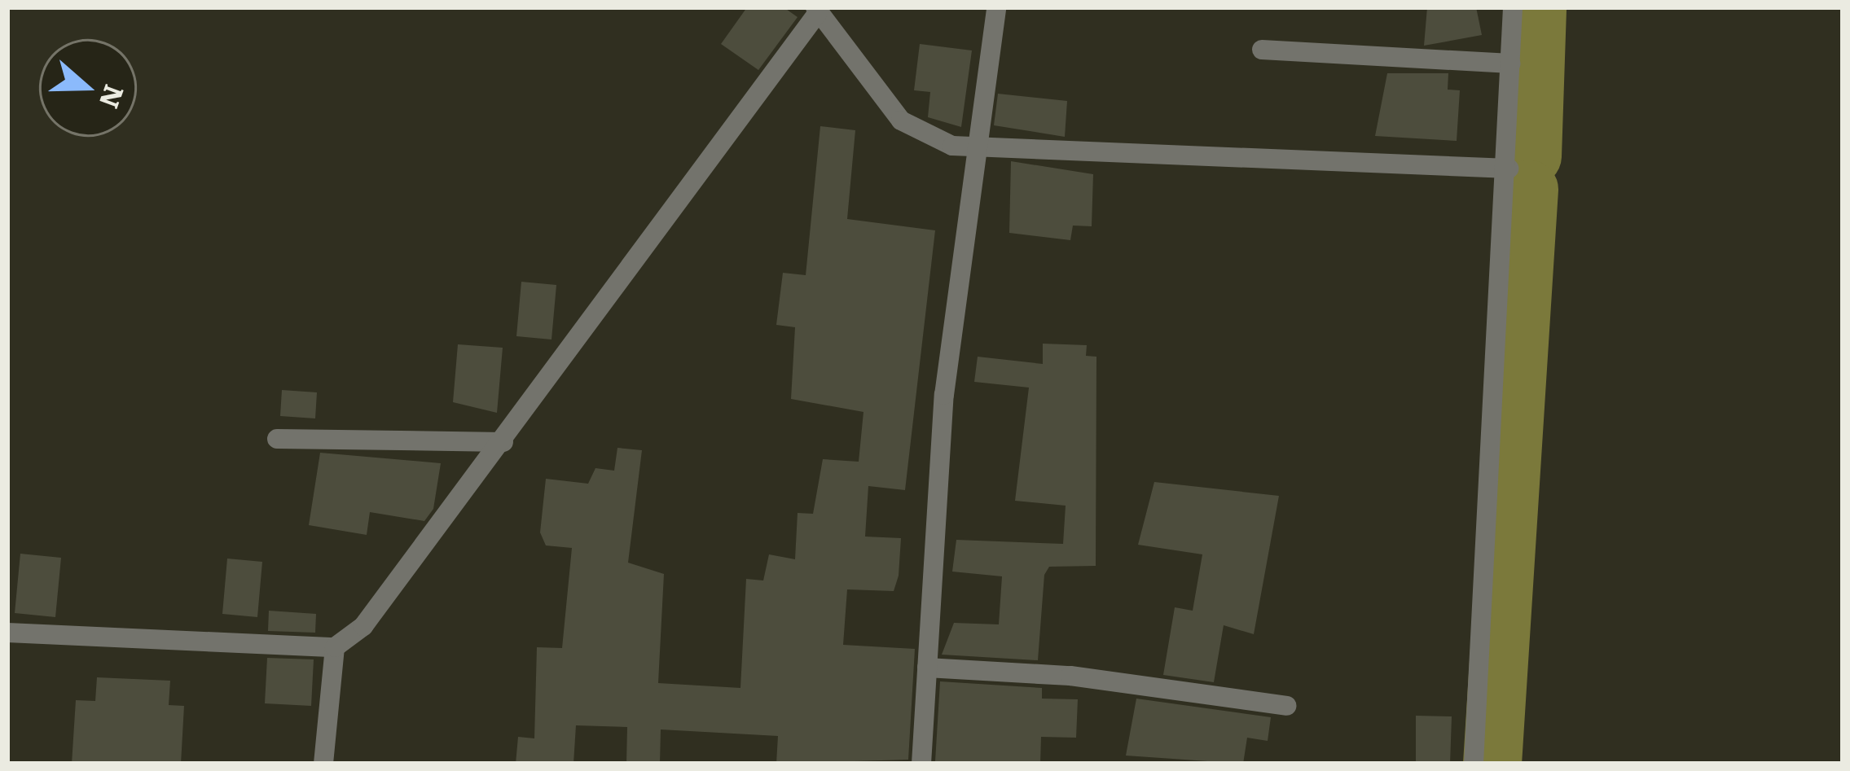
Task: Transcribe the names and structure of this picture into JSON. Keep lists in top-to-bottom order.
{
  "north": "right"
}
